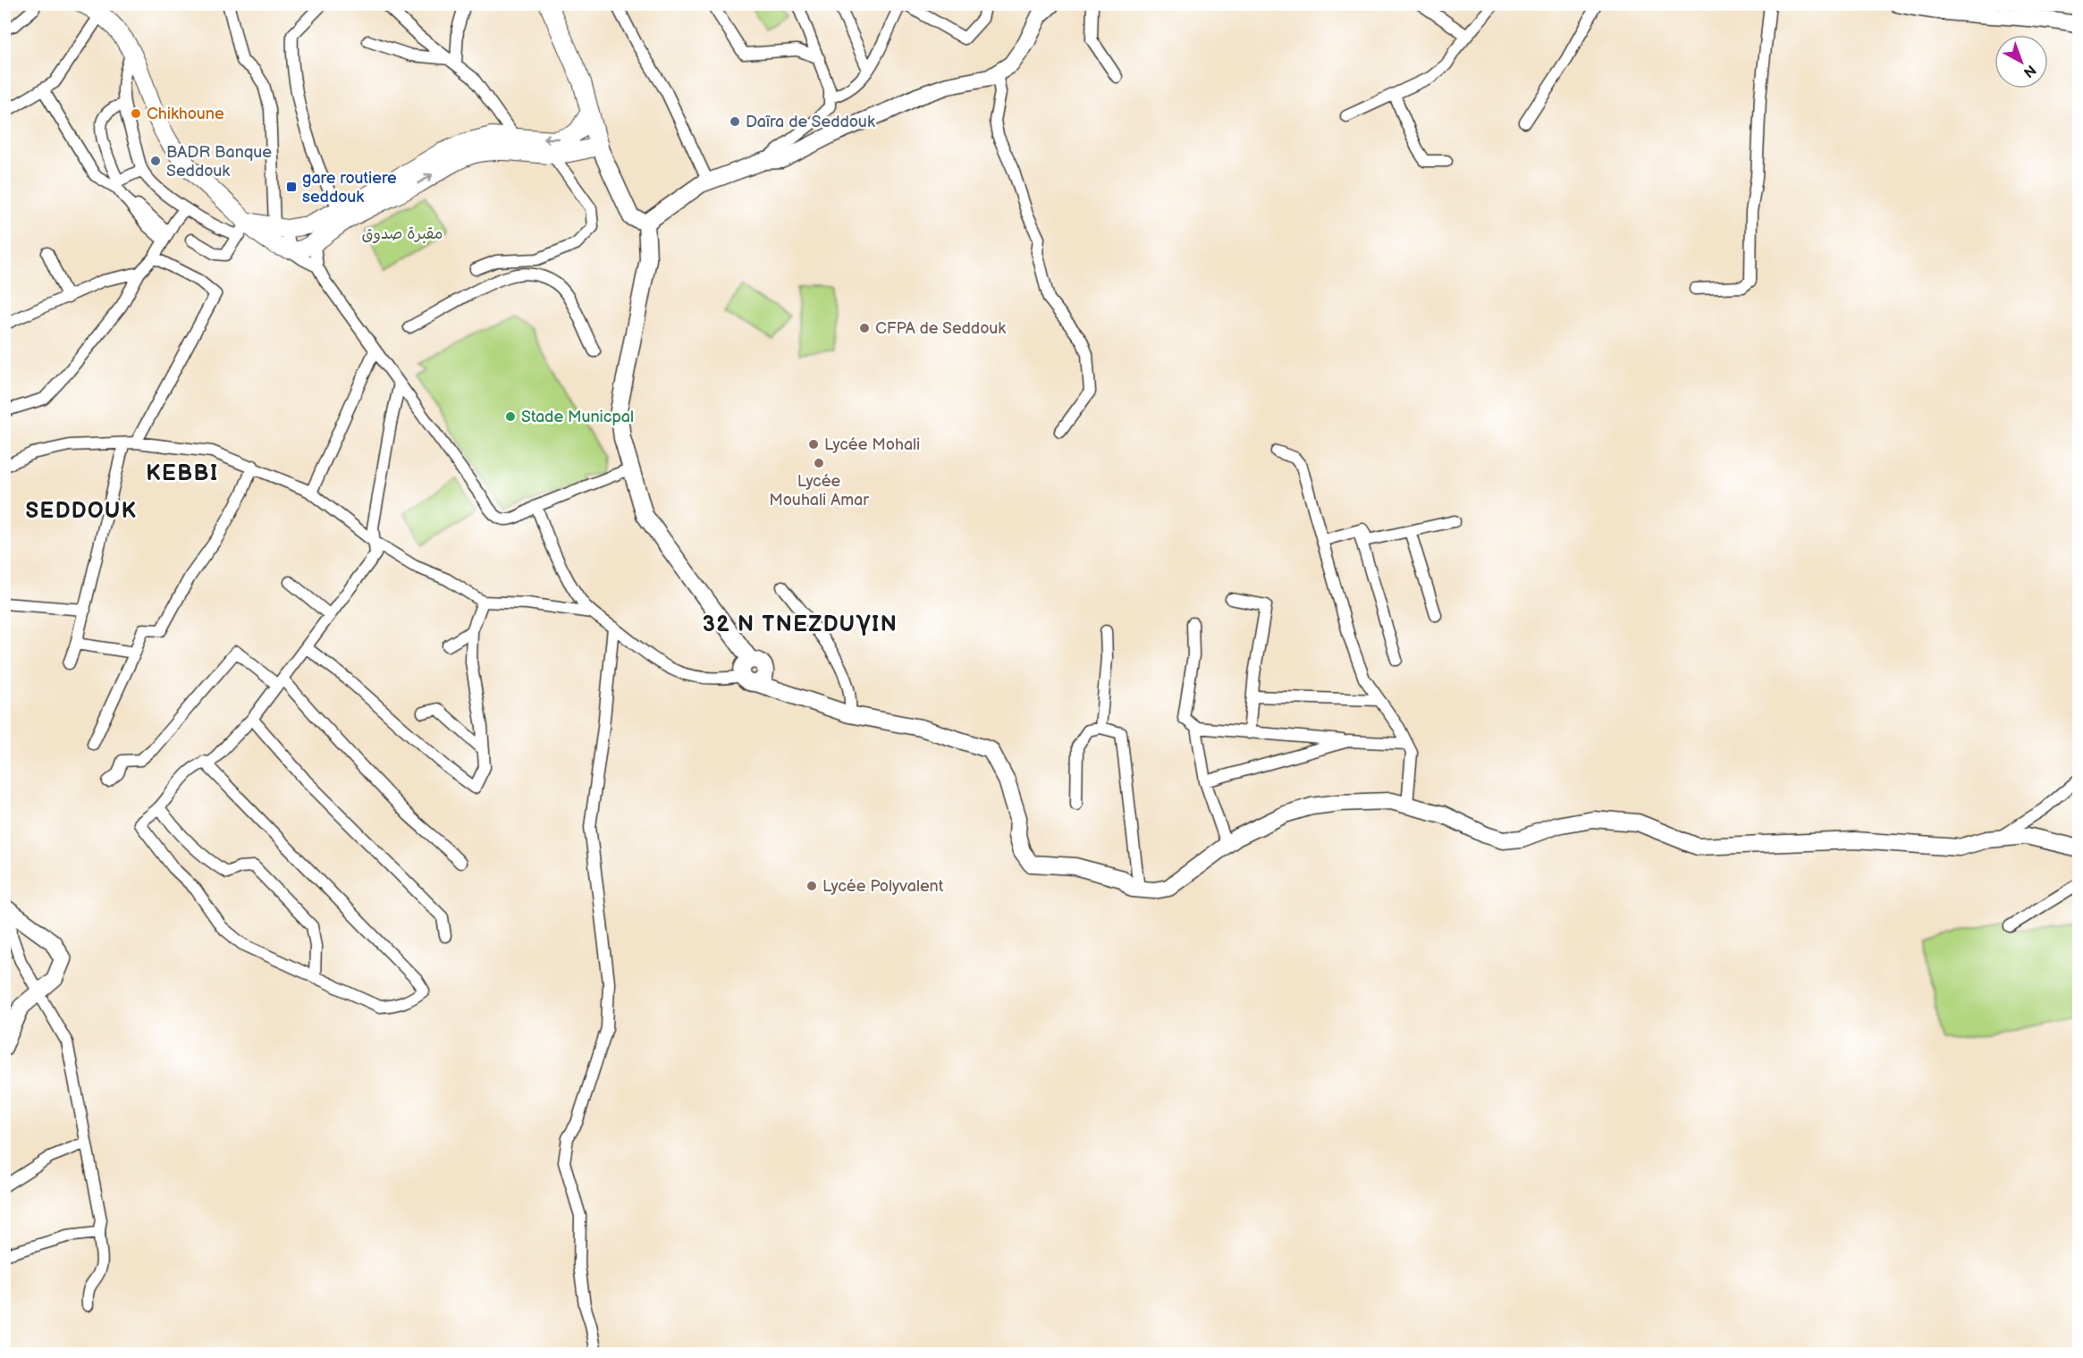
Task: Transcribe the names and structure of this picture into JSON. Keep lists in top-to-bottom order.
{
  "districts": ["KEBBI", "SEDDOUK", "32 N TNEZDUƔIN"],
  "parks": ["مقبرة صدوق"],
  "places": {
    "other": [
      "Chikhoune",
      "Daïra de Seddouk",
      "BADR Banque Seddouk",
      "CFPA de Seddouk",
      "Stade Municpal",
      "Lycée Mohali",
      "Lycée Mouhali Amar",
      "Lycée Polyvalent"
    ],
    "transit": ["gare routiere seddouk"]
  },
  "north": "bottom right"
}
